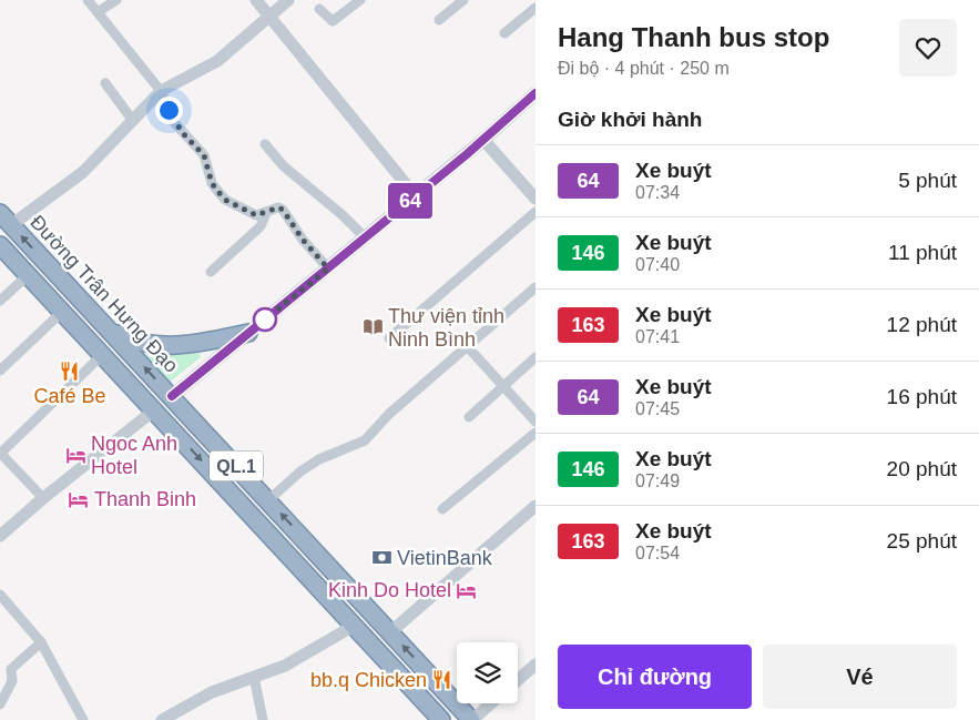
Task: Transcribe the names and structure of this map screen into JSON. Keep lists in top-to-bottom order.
{
  "streets": {
    "highway": ["Đường Trân Hưng Đạo", "QL.1"]
  },
  "places": {
    "library": ["Thư viện tỉnh Ninh Bình"],
    "restaurant": ["Café Be", "bb.q Chicken"],
    "hotel": ["Ngoc Anh Hotel", "Thanh Binh", "Kinh Do Hotel"],
    "bank": ["VietinBank"]
  },
  "lines": ["bus line 64"],
  "page": {
    "on_map": "64",
    "heading": [
      ["Hang Thanh bus stop", "Đi bộ · 4 phút · 250 m"],
      "Giờ khởi hành"
    ],
    "list": [
      {
        "mark": "64",
        "name": "Xe buýt",
        "note": "07:34",
        "value": "5 phút"
      },
      {
        "mark": "146",
        "name": "Xe buýt",
        "note": "07:40",
        "value": "11 phút"
      },
      {
        "mark": "163",
        "name": "Xe buýt",
        "note": "07:41",
        "value": "12 phút"
      },
      {
        "mark": "64",
        "name": "Xe buýt",
        "note": "07:45",
        "value": "16 phút"
      },
      {
        "mark": "146",
        "name": "Xe buýt",
        "note": "07:49",
        "value": "20 phút"
      },
      {
        "mark": "163",
        "name": "Xe buýt",
        "note": "07:54",
        "value": "25 phút"
      }
    ],
    "buttons": ["Chỉ đường", "Vé"]
  }
}
